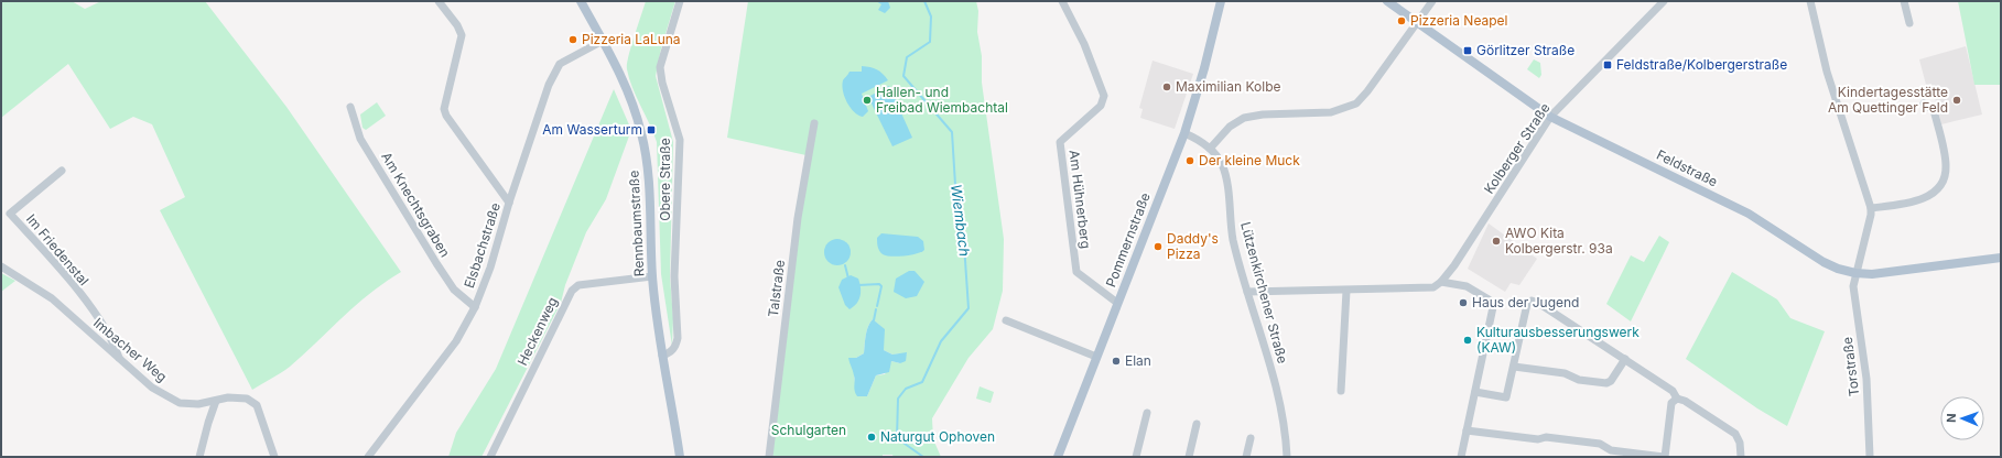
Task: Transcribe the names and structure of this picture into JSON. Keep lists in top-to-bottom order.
{
  "streets": {
    "main road": ["Feldstraße", "Rennbaumstraße", "Pommernstraße"],
    "street": [
      "Kolberger Straße",
      "Obere Straße",
      "Am Hühnerberg",
      "Am Knechtsgraben",
      "Elsbachstraße",
      "Im Friedenstal",
      "Talstraße",
      "Lützenkirchener Straße",
      "Heckenweg",
      "Imbacher Weg",
      "Torstraße"
    ]
  },
  "crossings": [
    ["Kolberger Straße", "Feldstraße"],
    ["Feldstraße", "Torstraße"],
    ["Obere Straße", "Rennbaumstraße"],
    ["Am Hühnerberg", "Pommernstraße"],
    ["Am Knechtsgraben", "Elsbachstraße"],
    ["Rennbaumstraße", "Elsbachstraße"],
    ["Rennbaumstraße", "Heckenweg"],
    ["Pommernstraße", "Lützenkirchener Straße"],
    ["Im Friedenstal", "Imbacher Weg"]
  ],
  "water": ["Wiembach"],
  "parks": ["Schulgarten"],
  "places": {
    "other": [
      "Pizzeria Neapel",
      "Pizzeria LaLuna",
      "Maximilian Kolbe",
      "Hallen- und Freibad Wiembachtal",
      "Kindertagesstätte Am Quettinger Feld",
      "Der kleine Muck",
      "AWO Kita Kolbergerstr. 93a",
      "Daddy's Pizza",
      "Haus der Jugend",
      "Kulturausbesserungswerk (KAW)",
      "Elan",
      "Naturgut Ophoven"
    ],
    "transit": ["Görlitzer Straße", "Feldstraße/Kolbergerstraße", "Am Wasserturm"]
  },
  "north": "left"
}
